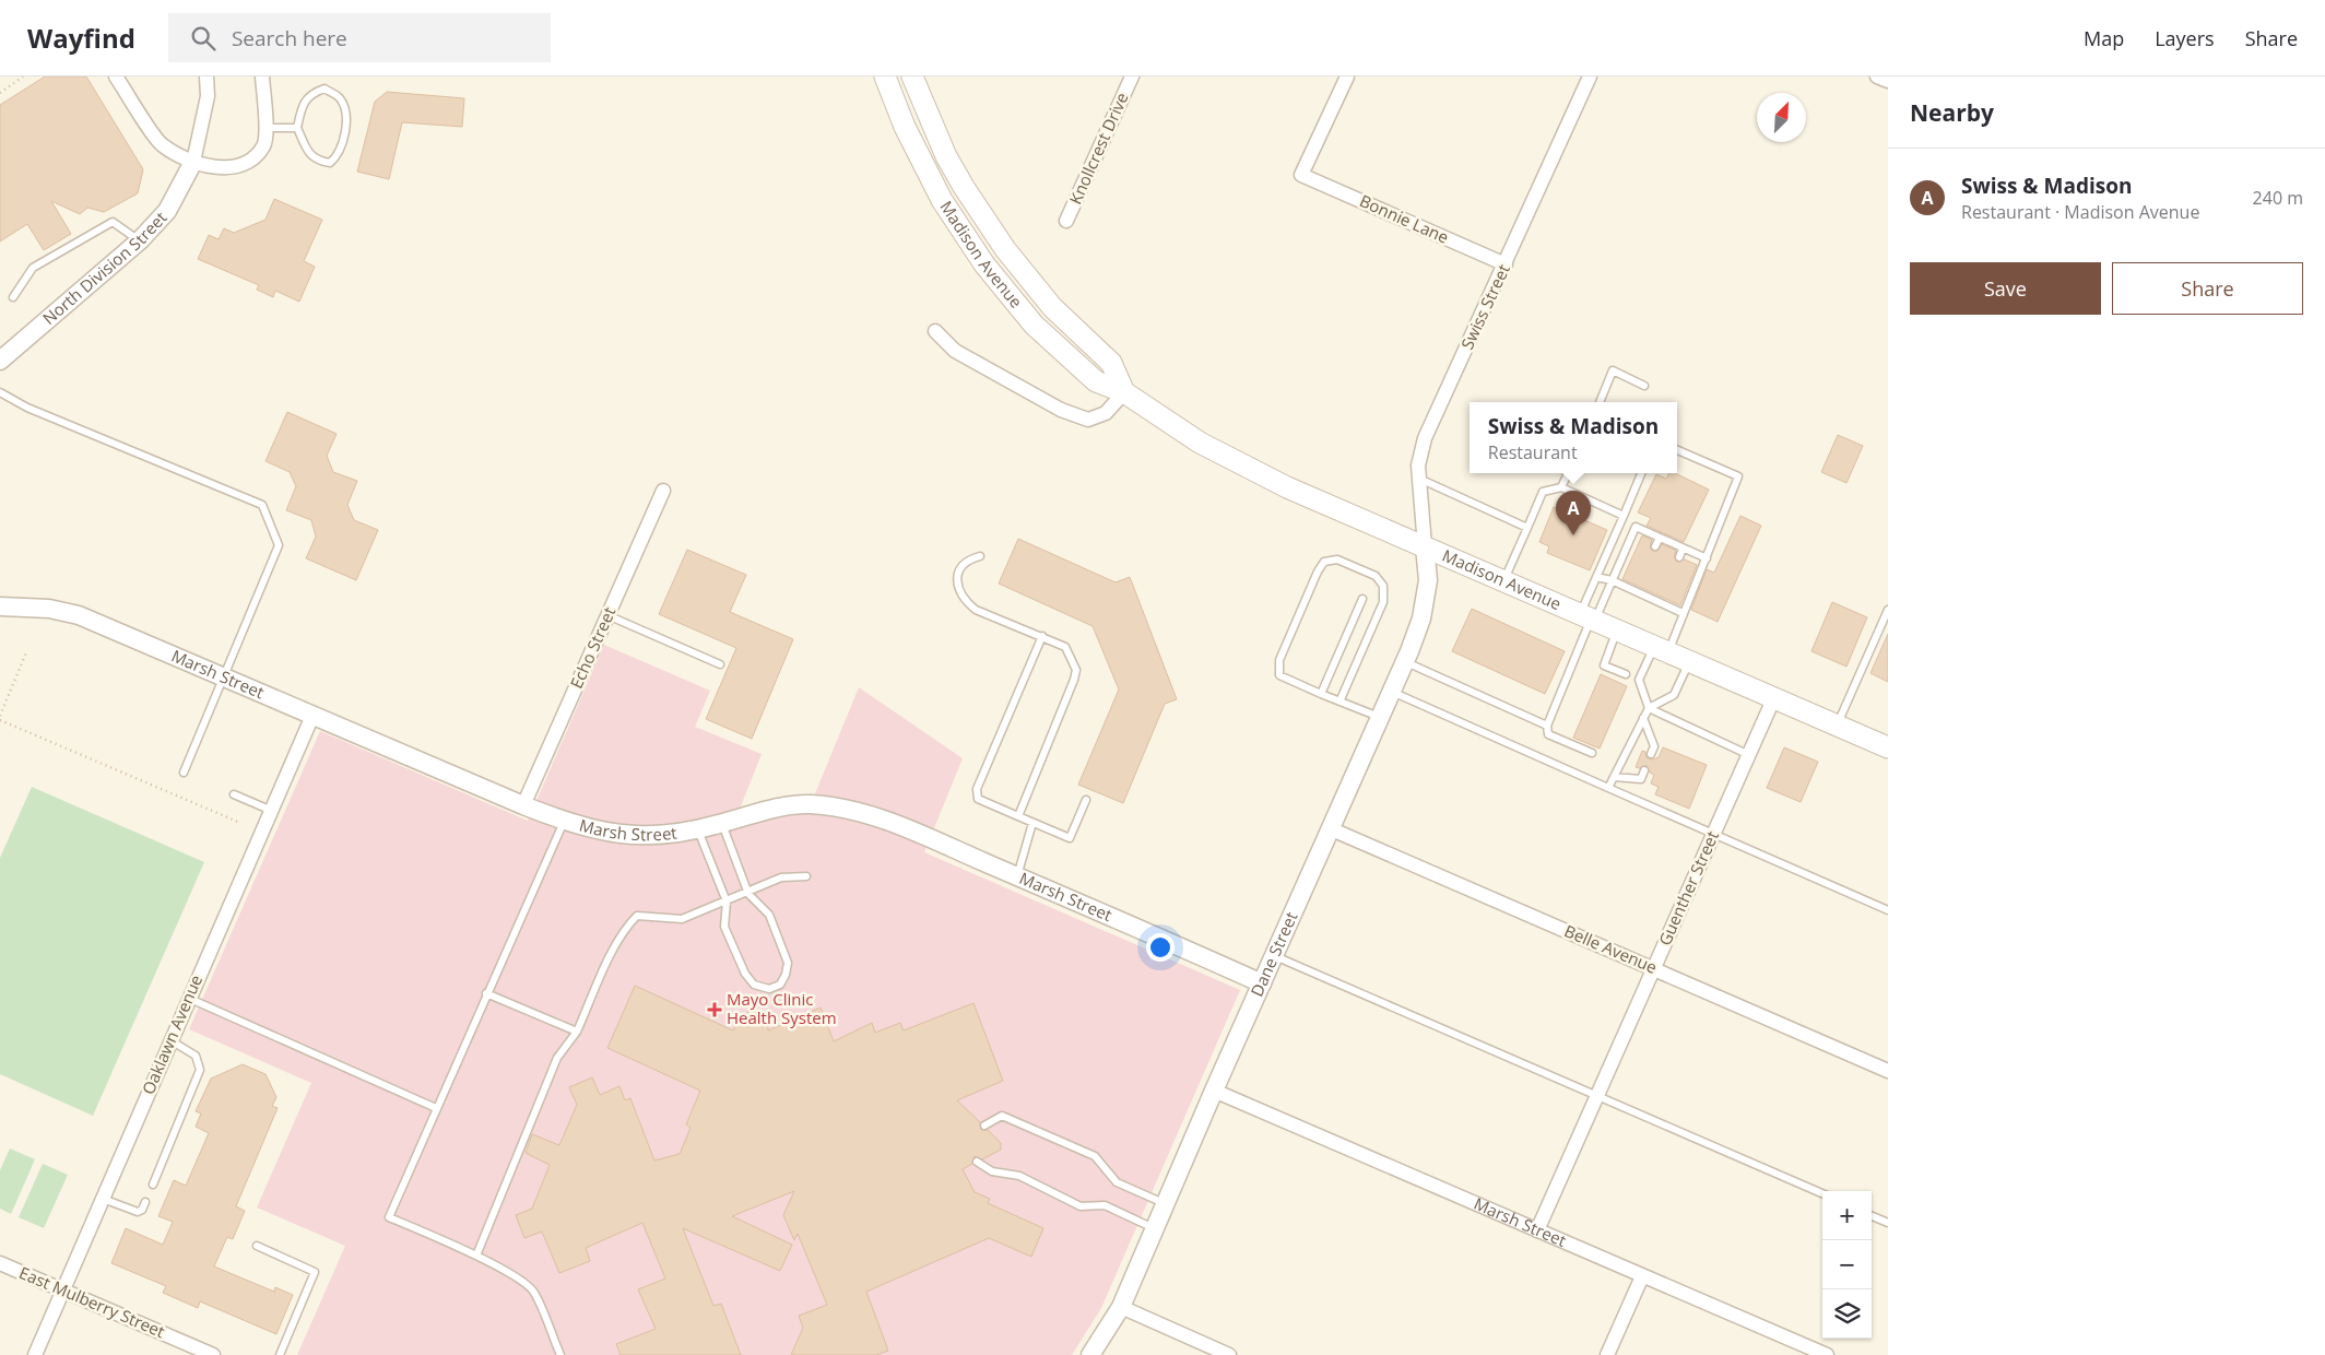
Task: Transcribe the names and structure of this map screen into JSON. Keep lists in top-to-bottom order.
{
  "streets": {
    "main road": ["Madison Avenue"],
    "street": [
      "Knollcrest Drive",
      "Bonnie Lane",
      "North Division Street",
      "Swiss Street",
      "Echo Street",
      "Marsh Street",
      "Guenther Street",
      "Belle Avenue",
      "Dane Street",
      "Oaklawn Avenue",
      "East Mulberry Street"
    ]
  },
  "crossings": [
    ["Bonnie Lane", "Swiss Street"],
    ["Madison Avenue", "Swiss Street"],
    ["Madison Avenue", "Guenther Street"],
    ["Madison Avenue", "Dane Street"],
    ["Swiss Street", "Dane Street"],
    ["Echo Street", "Marsh Street"],
    ["Marsh Street", "Guenther Street"],
    ["Marsh Street", "Dane Street"],
    ["Marsh Street", "Oaklawn Avenue"],
    ["Guenther Street", "Belle Avenue"],
    ["Belle Avenue", "Dane Street"],
    ["Oaklawn Avenue", "East Mulberry Street"]
  ],
  "places": {
    "health": ["Mayo Clinic Health System"]
  },
  "north": "top right",
  "page": {
    "header": "Wayfind",
    "search": "Search here",
    "nav": ["Map", "Layers", "Share"],
    "heading": "Nearby",
    "list": [
      {
        "mark": "A",
        "name": "Swiss & Madison",
        "note": "Restaurant · Madison Avenue",
        "value": "240 m"
      }
    ],
    "buttons": ["Save", "Share"],
    "popup": ["Swiss & Madison", "Restaurant"],
    "pins": "A",
    "map_buttons": ["+", "−"]
  }
}
